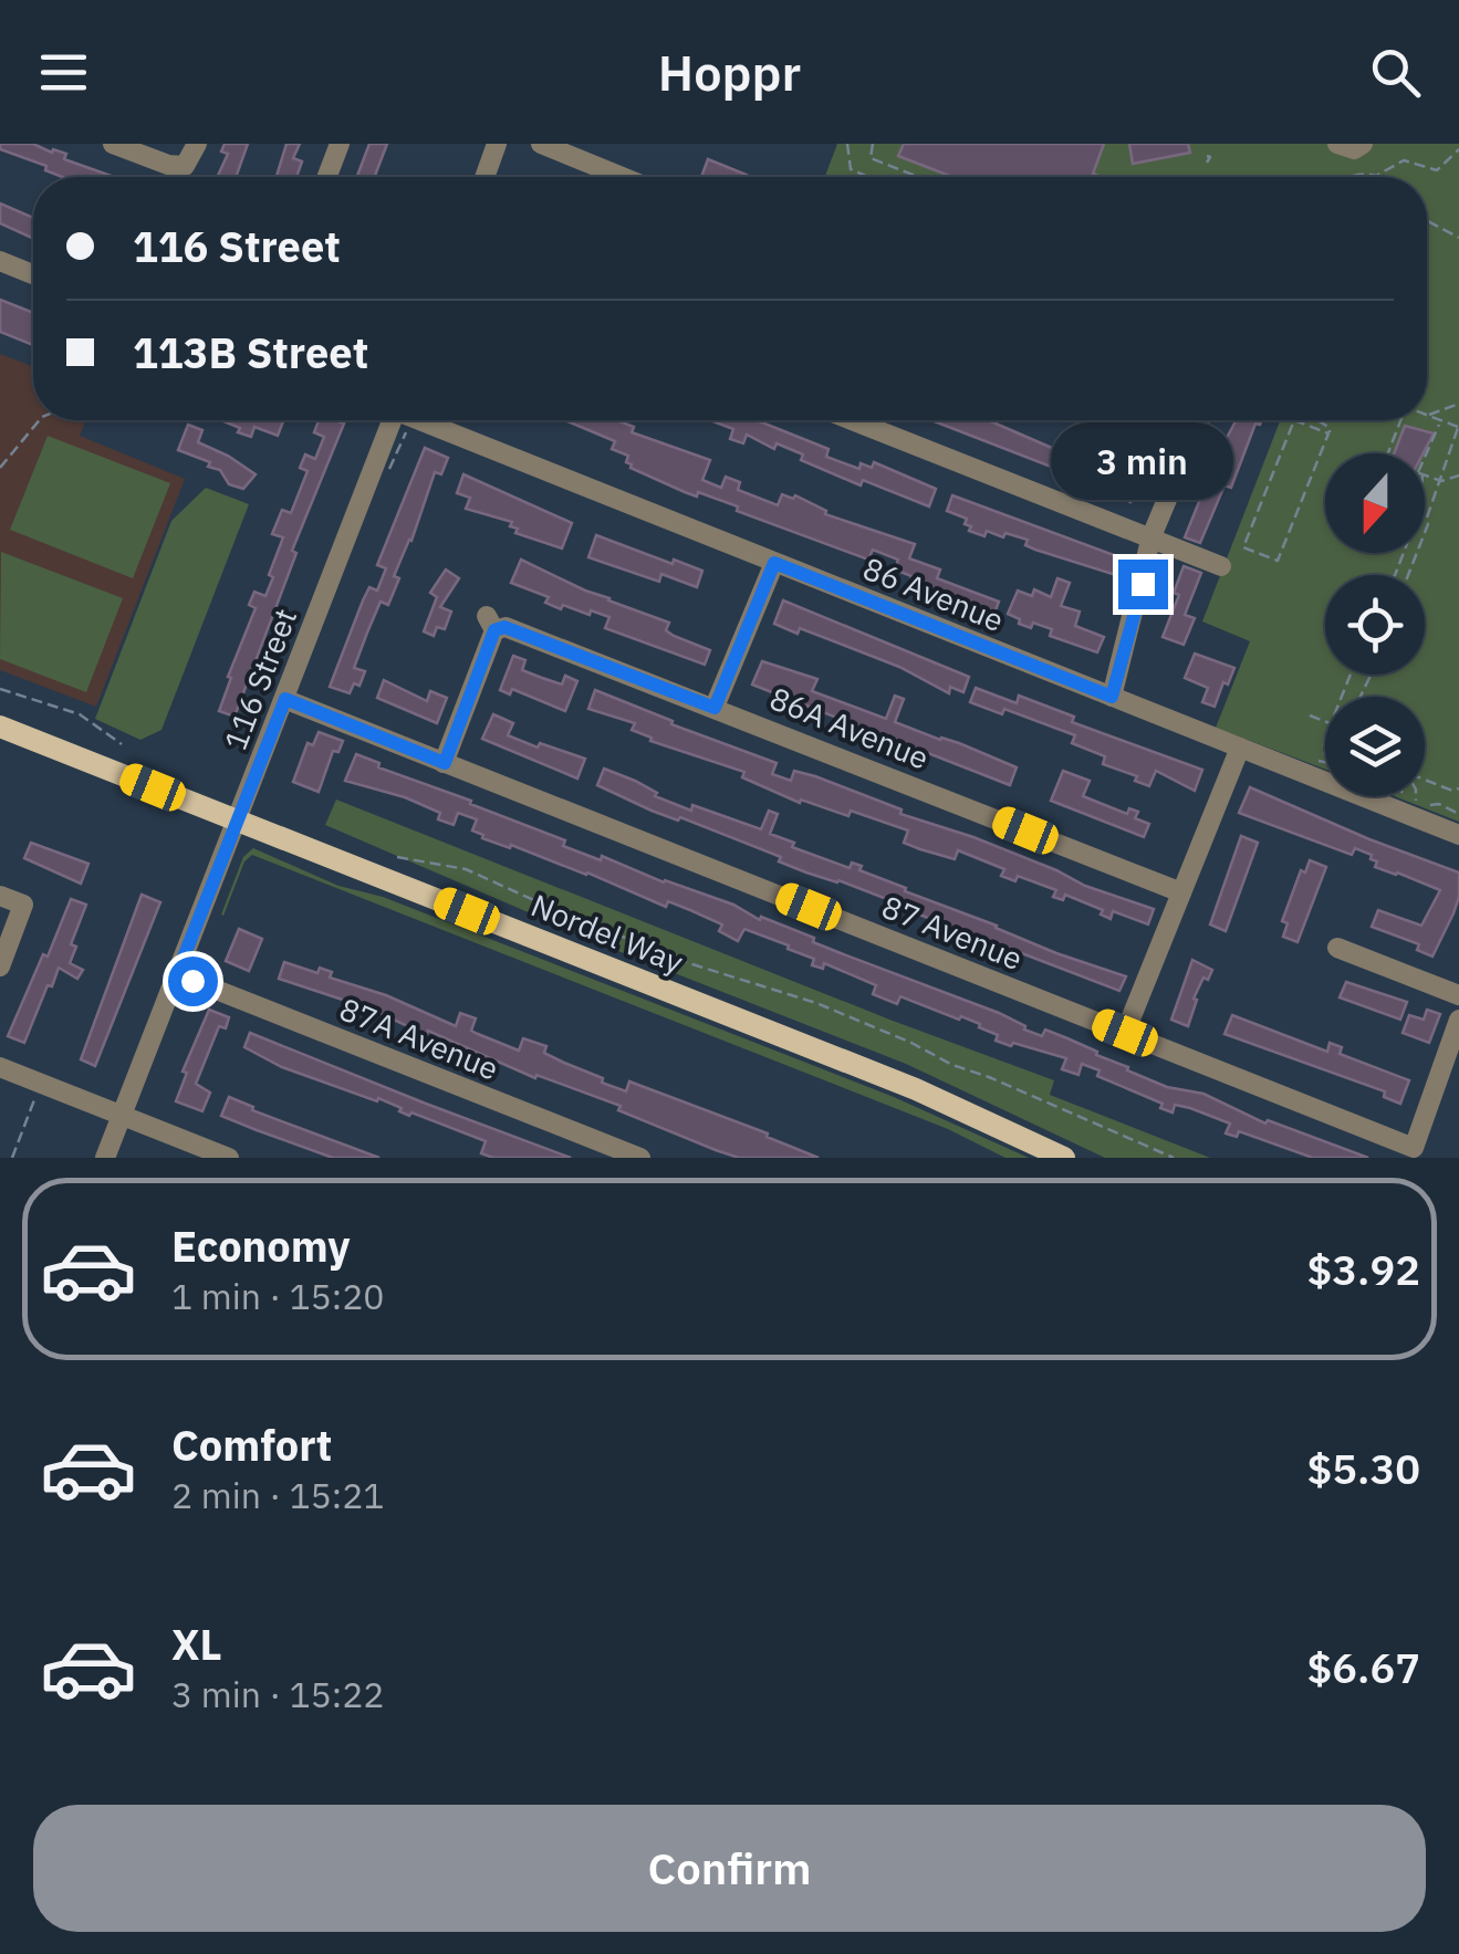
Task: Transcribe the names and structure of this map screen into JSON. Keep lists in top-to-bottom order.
{
  "streets": {
    "main road": ["Nordel Way"],
    "street": [
      "86 Avenue",
      "116 Street",
      "86A Avenue",
      "87 Avenue",
      "87A Avenue"
    ]
  },
  "crossings": [
    ["116 Street", "87 Avenue"],
    ["116 Street", "Nordel Way"],
    ["116 Street", "87A Avenue"],
    ["86A Avenue", "87 Avenue"]
  ],
  "north": "bottom",
  "page": {
    "header": "Hoppr",
    "banner": ["116 Street", "113B Street"],
    "bubble": "3 min",
    "list": [
      {
        "name": "Economy",
        "note": "1 min · 15:20",
        "value": "$3.92"
      },
      {
        "name": "Comfort",
        "note": "2 min · 15:21",
        "value": "$5.30"
      },
      {
        "name": "XL",
        "note": "3 min · 15:22",
        "value": "$6.67"
      }
    ],
    "buttons": "Confirm"
  }
}
